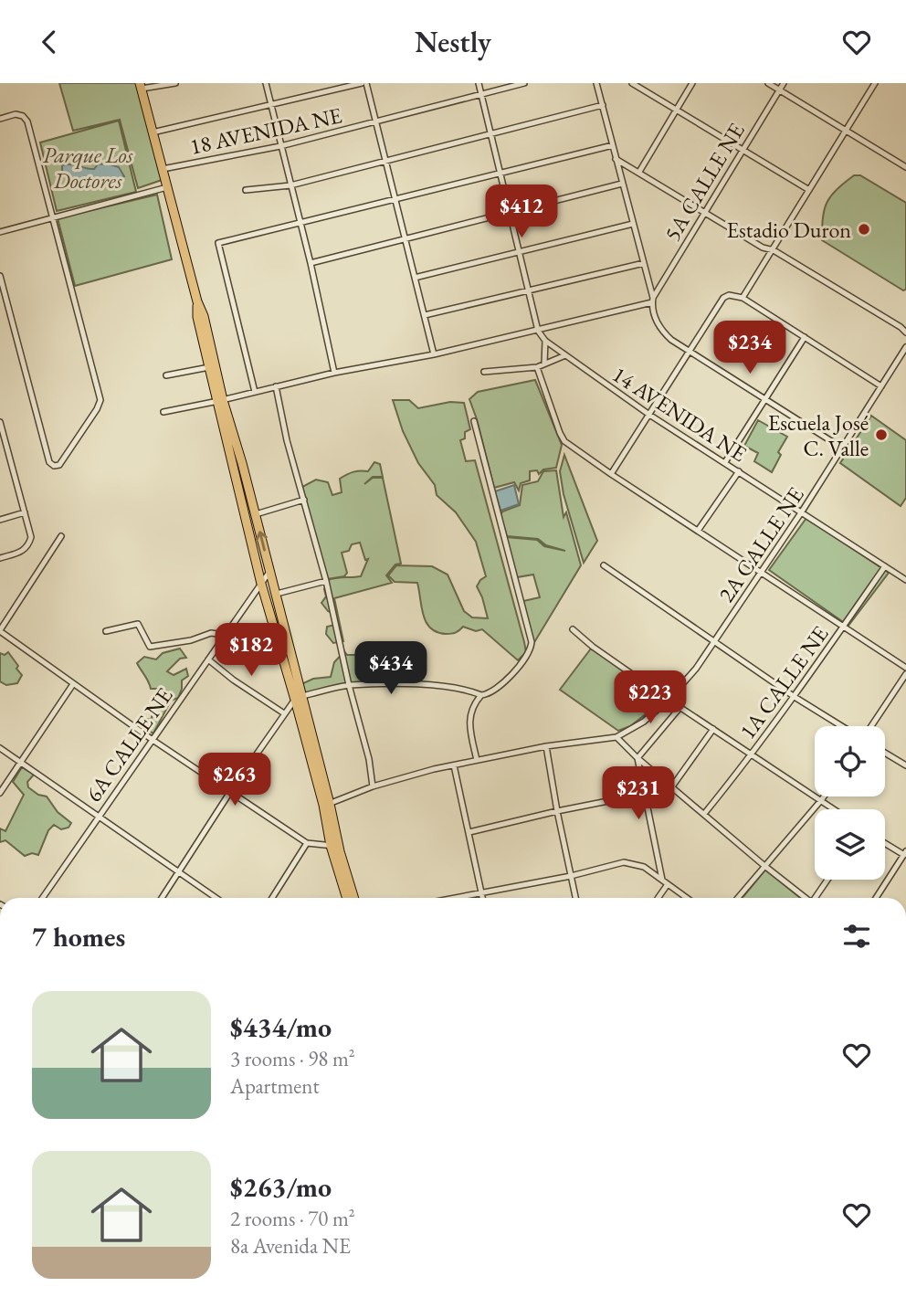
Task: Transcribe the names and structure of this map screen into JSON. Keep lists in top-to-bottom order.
{
  "streets": {
    "street": [
      "18 AVENIDA NE",
      "5A CALLE NE",
      "14 AVENIDA NE",
      "2A CALLE NE",
      "1A CALLE NE",
      "6A CALLE NE"
    ]
  },
  "crossings": [
    ["14 AVENIDA NE", "2A CALLE NE"],
    ["14 AVENIDA NE", "1A CALLE NE"]
  ],
  "parks": ["Parque Los Doctores"],
  "places": ["Estadio Duron", "Escuela José C. Valle"],
  "page": {
    "header": "Nestly",
    "price": [
      "$412",
      "$234",
      "$182",
      "$434",
      "$223",
      "$263",
      "$231"
    ],
    "heading": "7 homes",
    "list": [
      {
        "name": "$434/mo",
        "note": "3 rooms · 98 m² · Apartment"
      },
      {
        "name": "$263/mo",
        "note": "2 rooms · 70 m² · 8a Avenida NE"
      }
    ]
  }
}
